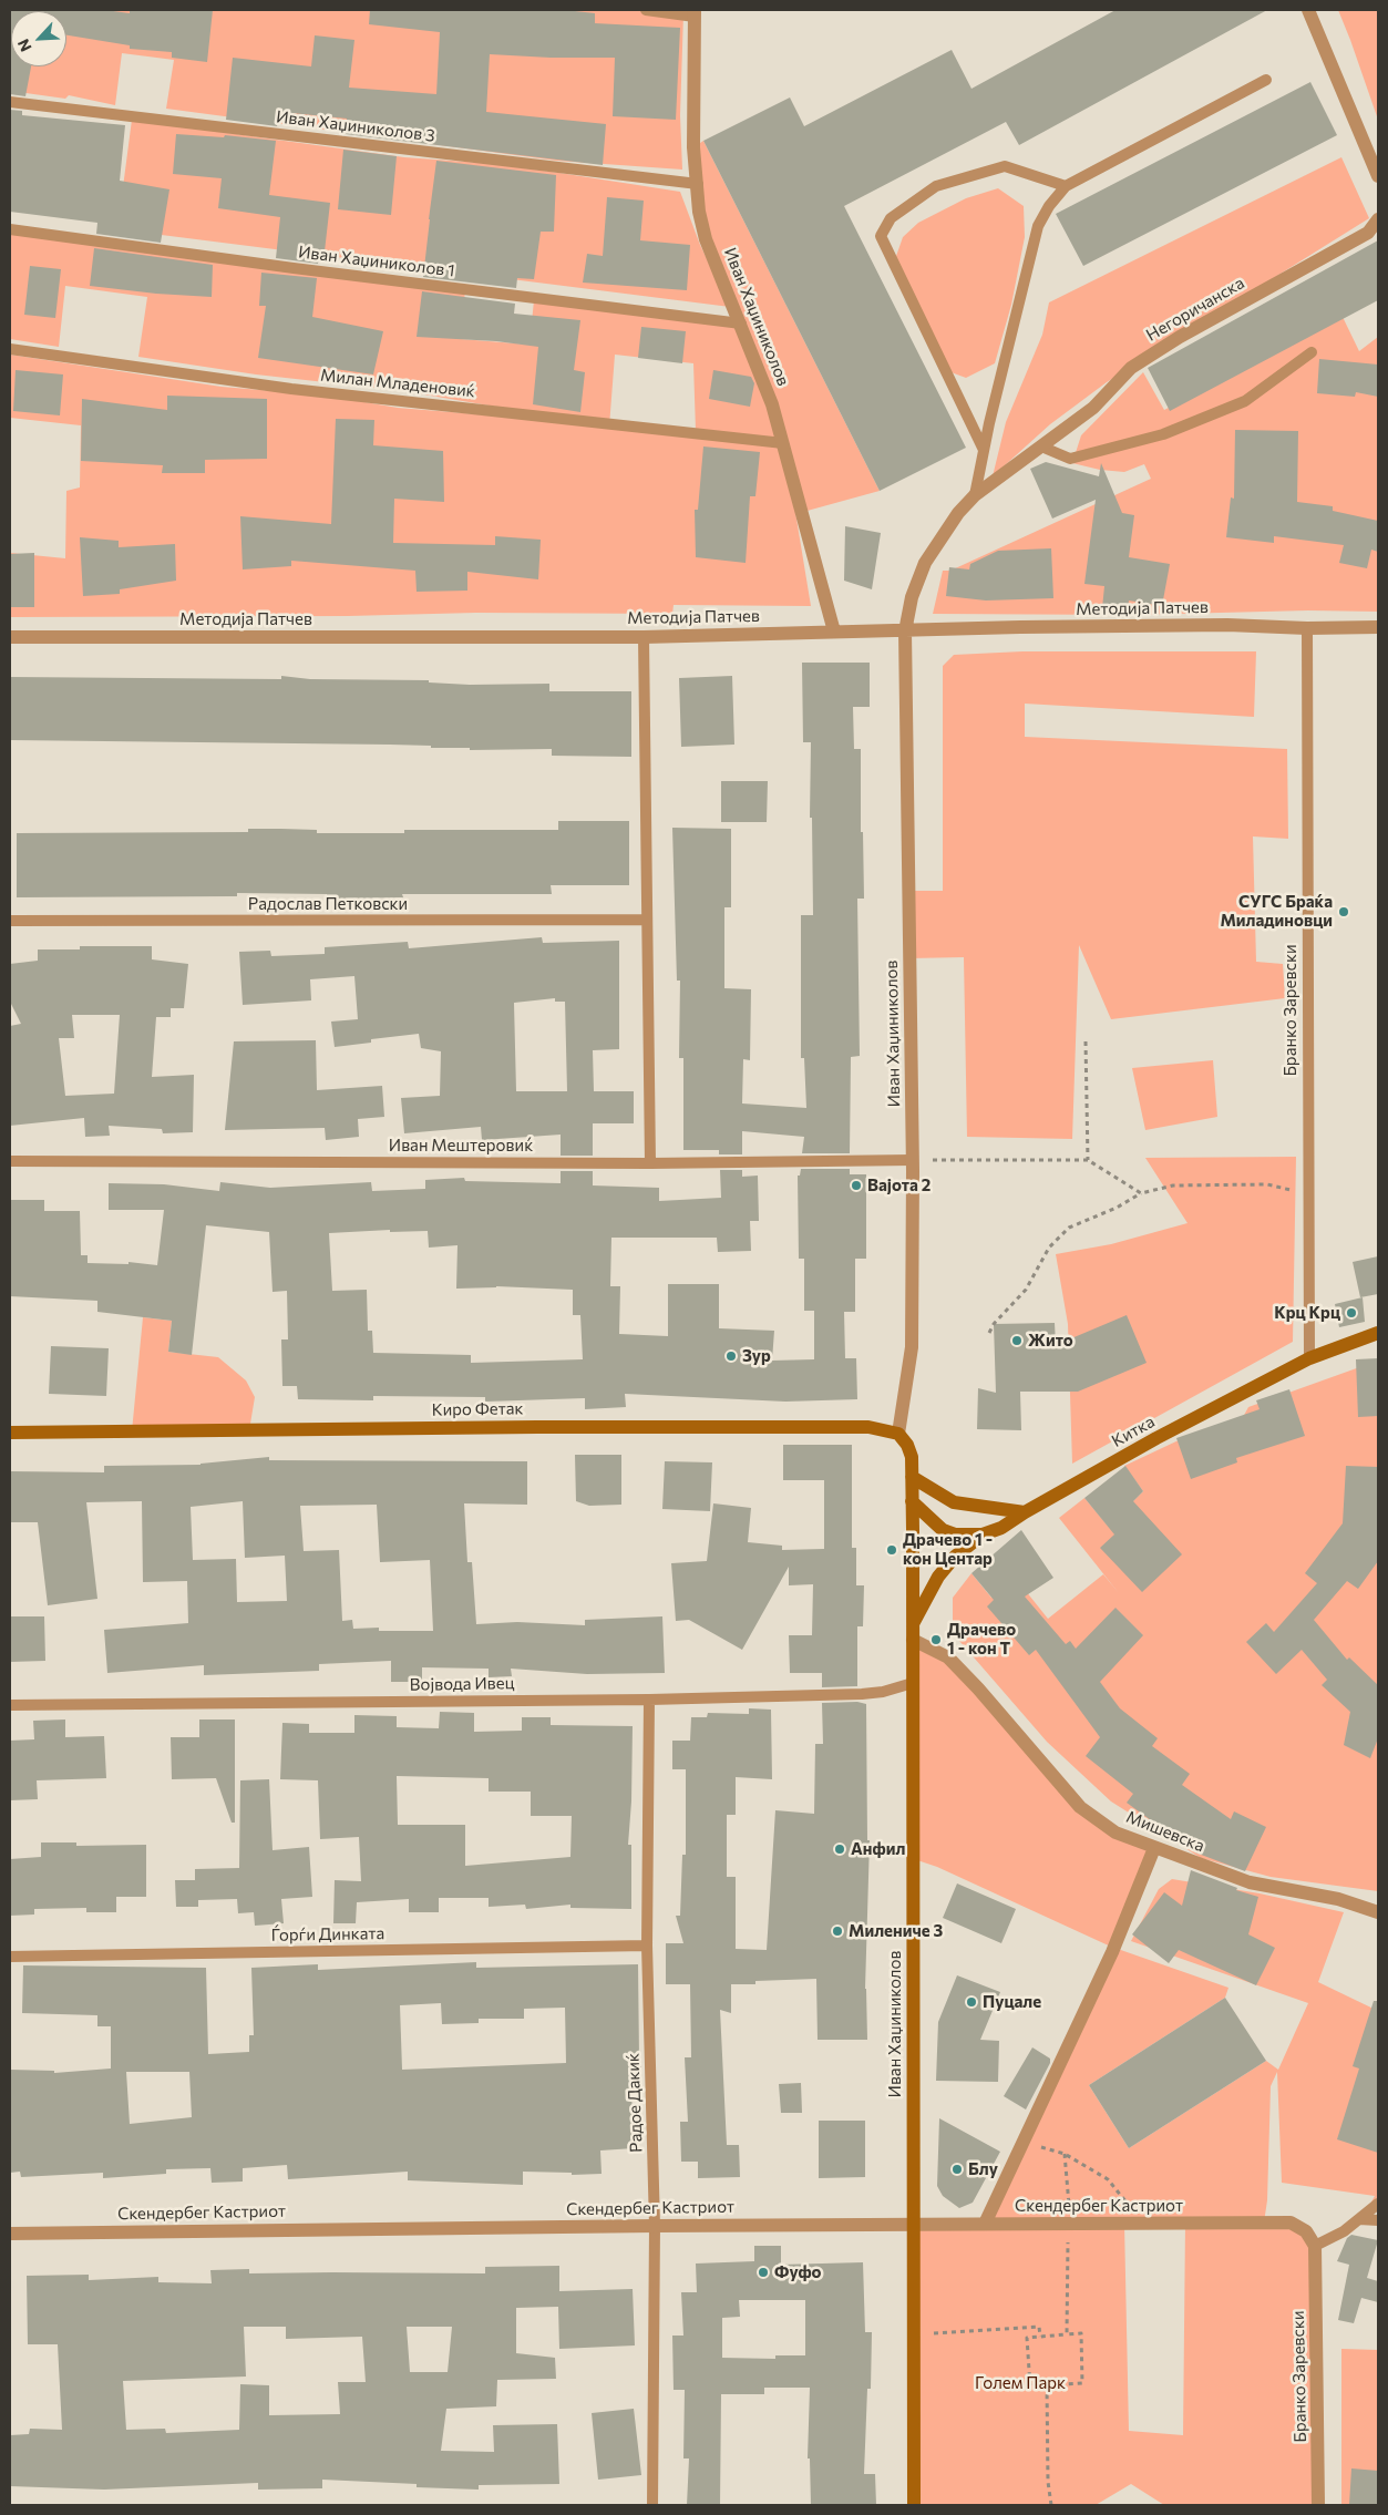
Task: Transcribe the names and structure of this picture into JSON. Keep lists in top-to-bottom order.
{
  "streets": {
    "main road": ["Иван Хаџиниколов", "Киро Фетак", "Китка"],
    "street": [
      "Негоричанска",
      "Методија Патчев",
      "Бранко Заревски",
      "Мишевска",
      "Скендербег Кастриот"
    ],
    "lane": [
      "Иван Хаџиниколов 3",
      "Иван Хаџиниколов 1",
      "Милан Младеновиќ",
      "Радослав Петковски",
      "Иван Мештеровиќ",
      "Војвода Ивец",
      "Ѓорѓи Динката",
      "Радое Дакиќ"
    ]
  },
  "crossings": [
    ["Иван Хаџиниколов 3", "Иван Хаџиниколов"],
    ["Иван Хаџиниколов 1", "Иван Хаџиниколов"],
    ["Негоричанска", "Иван Хаџиниколов"],
    ["Негоричанска", "Методија Патчев"],
    ["Иван Хаџиниколов", "Милан Младеновиќ"],
    ["Иван Хаџиниколов", "Методија Патчев"],
    ["Иван Хаџиниколов", "Иван Мештеровиќ"],
    ["Иван Хаџиниколов", "Киро Фетак"],
    ["Иван Хаџиниколов", "Китка"],
    ["Иван Хаџиниколов", "Војвода Ивец"],
    ["Иван Хаџиниколов", "Мишевска"],
    ["Иван Хаџиниколов", "Скендербег Кастриот"],
    ["Методија Патчев", "Бранко Заревски"],
    ["Бранко Заревски", "Китка"],
    ["Бранко Заревски", "Скендербег Кастриот"],
    ["Војвода Ивец", "Радое Дакиќ"],
    ["Ѓорѓи Динката", "Радое Дакиќ"],
    ["Радое Дакиќ", "Скендербег Кастриот"]
  ],
  "parks": ["Голем Парк"],
  "places": [
    "СУГС Браќа Миладиновци",
    "Вајота 2",
    "Крц Крц",
    "Жито",
    "Зур",
    "Драчево 1 - кон Центар",
    "Драчево 1 - кон T",
    "Анфил",
    "Милениче 3",
    "Пуцале",
    "Блу",
    "Фуфо"
  ],
  "north": "bottom left"
}
